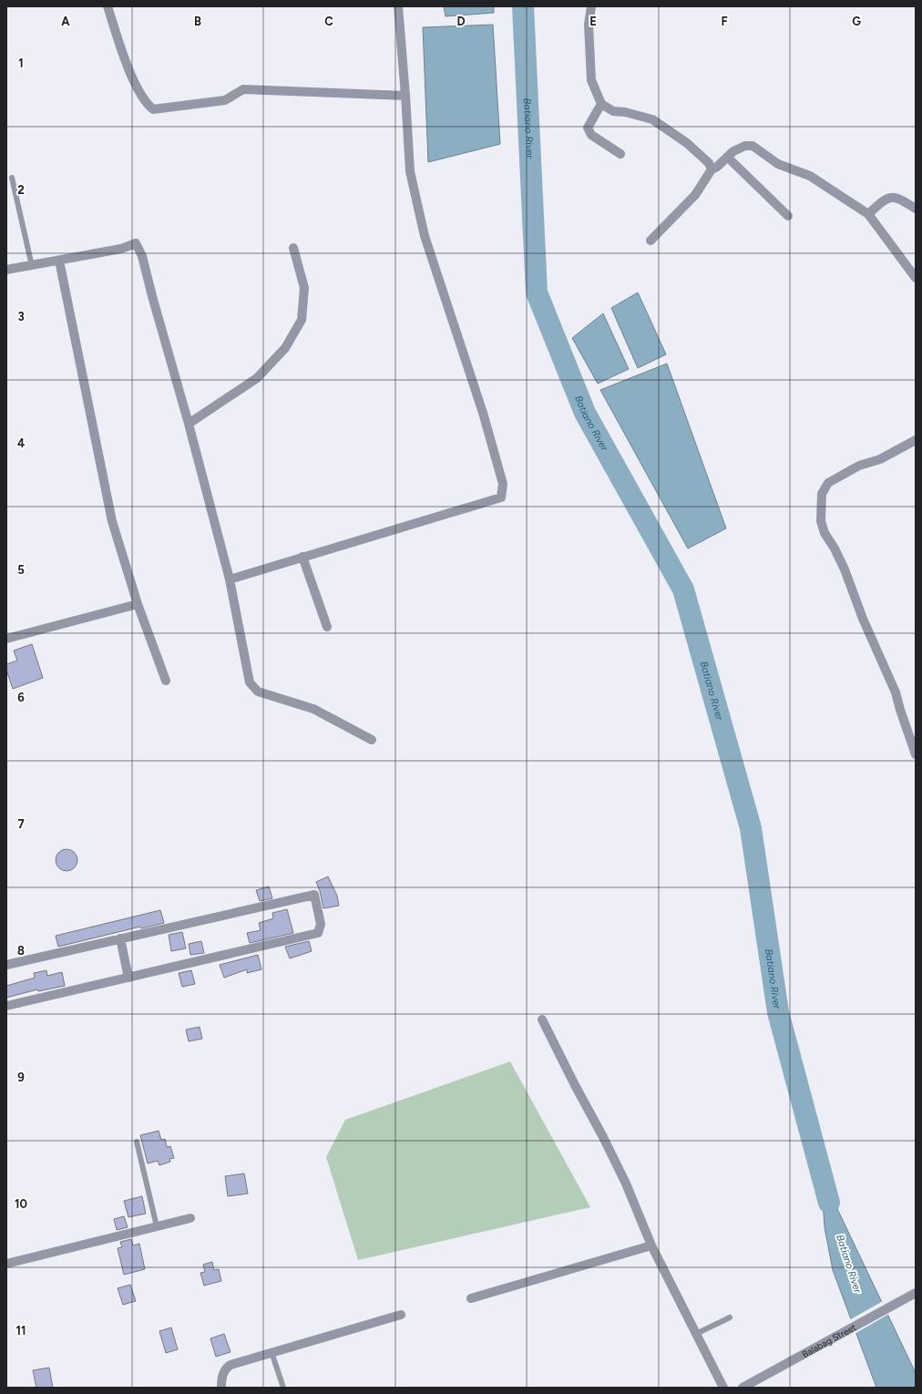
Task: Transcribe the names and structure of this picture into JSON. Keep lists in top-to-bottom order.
{
  "streets": {
    "street": ["Balabag Street"]
  },
  "water": ["Batiano River"],
  "grid": {
    "columns": [
      "A",
      "B",
      "C",
      "D",
      "E",
      "F",
      "G"
    ],
    "rows": [
      "1",
      "2",
      "3",
      "4",
      "5",
      "6",
      "7",
      "8",
      "9",
      "10",
      "11"
    ]
  }
}
